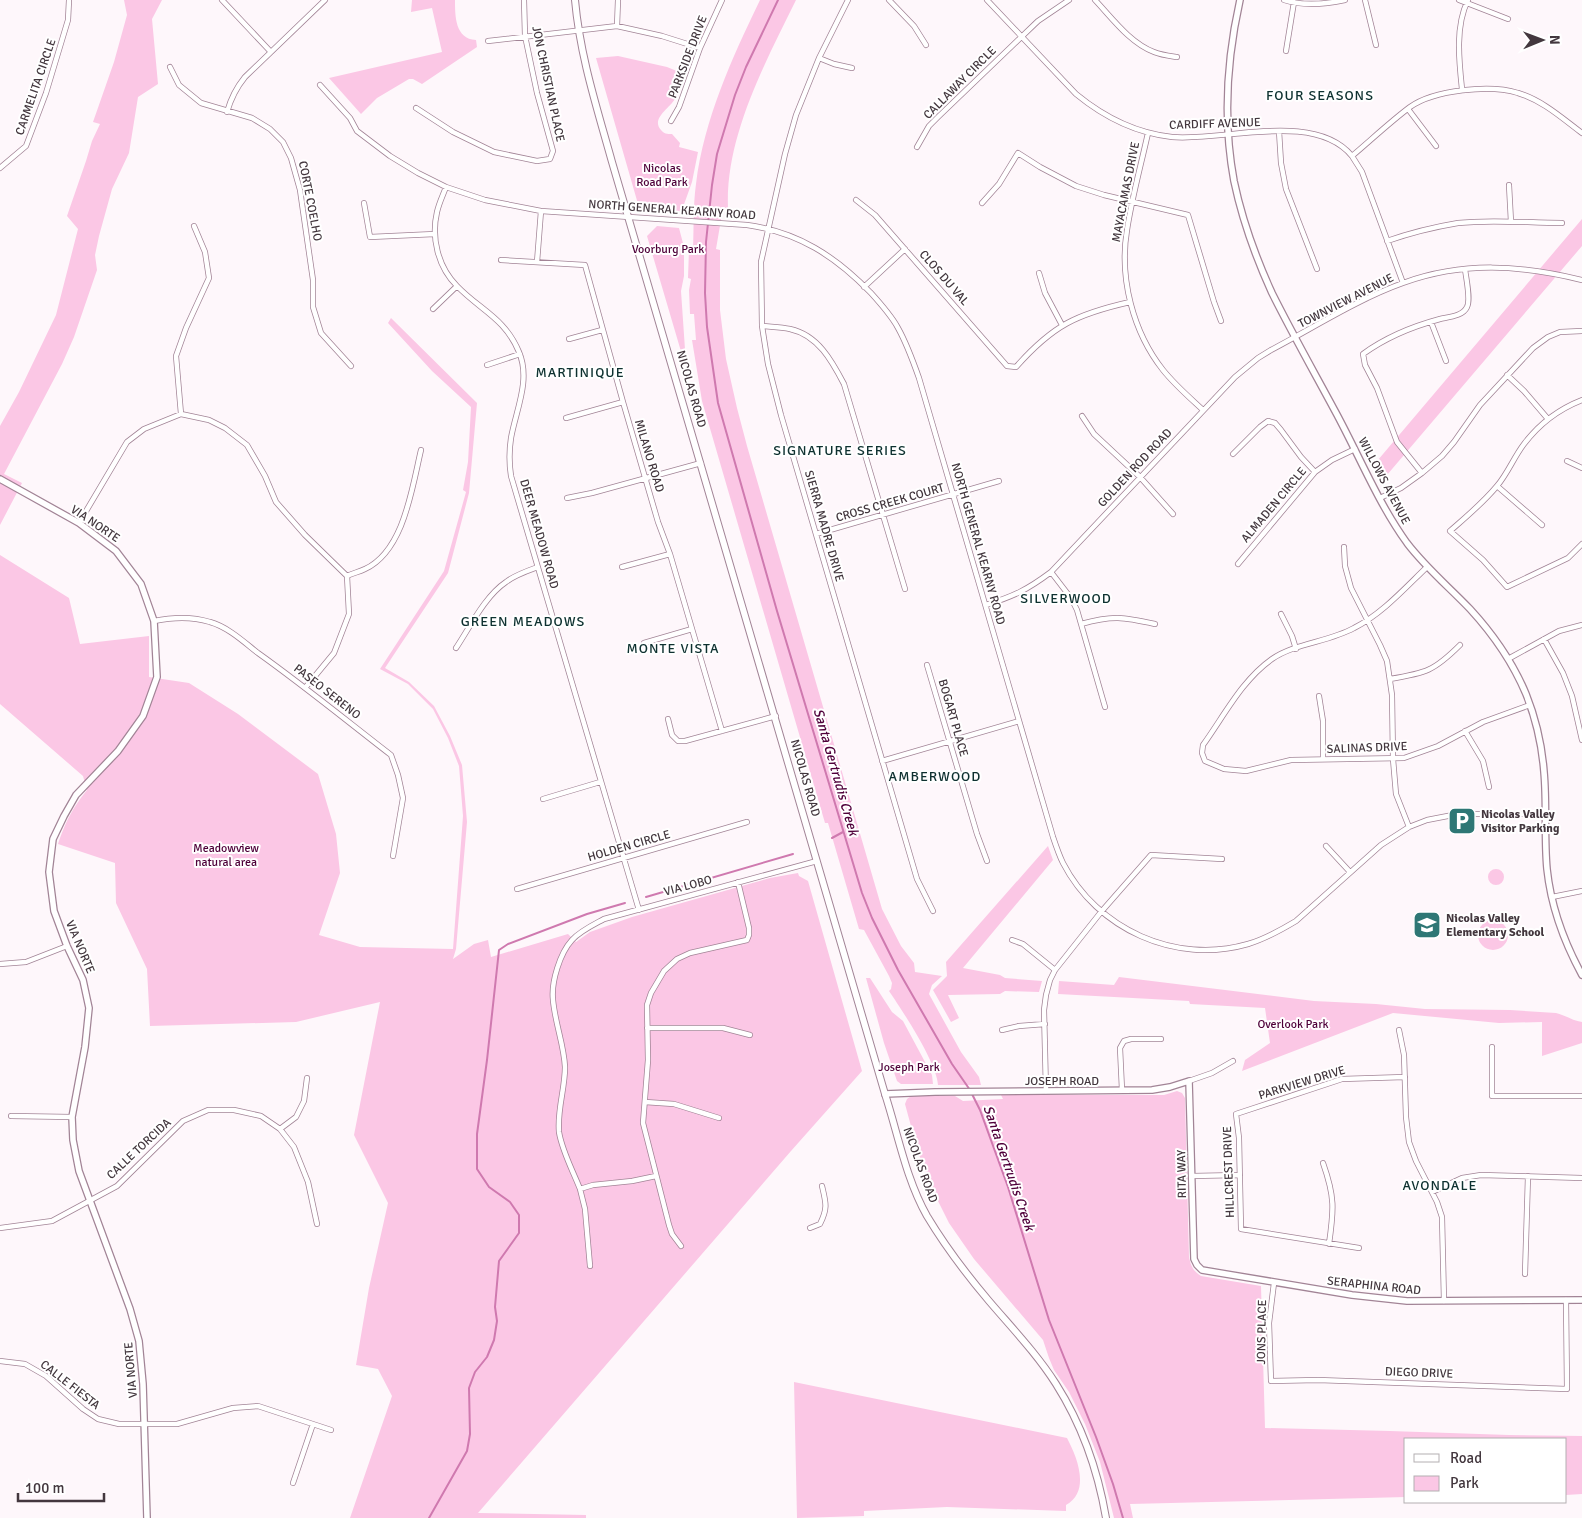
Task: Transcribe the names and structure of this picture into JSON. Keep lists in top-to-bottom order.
{
  "streets": {
    "main road": ["NICOLAS ROAD"],
    "street": [
      "PARKSIDE DRIVE",
      "CALLAWAY CIRCLE",
      "JON CHRISTIAN PLACE",
      "CARMELITA CIRCLE",
      "CARDIFF AVENUE",
      "MAYACAMAS DRIVE",
      "CORTE COELHO",
      "NORTH GENERAL KEARNY ROAD",
      "CLOS DU VAL",
      "TOWNVIEW AVENUE",
      "MILANO ROAD",
      "GOLDEN ROD ROAD",
      "WILLOWS AVENUE",
      "CROSS CREEK COURT",
      "ALMADEN CIRCLE",
      "VIA NORTE",
      "SIERRA MADRE DRIVE",
      "DEER MEADOW ROAD",
      "PASEO SERENO",
      "BOGART PLACE",
      "SALINAS DRIVE",
      "HOLDEN CIRCLE",
      "VIA LOBO",
      "JOSEPH ROAD",
      "PARKVIEW DRIVE",
      "CALLE TORCIDA",
      "HILLCREST DRIVE",
      "RITA WAY",
      "SERAPHINA ROAD",
      "JONS PLACE",
      "DIEGO DRIVE",
      "CALLE FIESTA"
    ]
  },
  "crossings": [
    ["CALLAWAY CIRCLE", "CARDIFF AVENUE"],
    ["CARDIFF AVENUE", "MAYACAMAS DRIVE"],
    ["CARDIFF AVENUE", "TOWNVIEW AVENUE"],
    ["CARDIFF AVENUE", "WILLOWS AVENUE"],
    ["MAYACAMAS DRIVE", "GOLDEN ROD ROAD"],
    ["NORTH GENERAL KEARNY ROAD", "NICOLAS ROAD"],
    ["NORTH GENERAL KEARNY ROAD", "GOLDEN ROD ROAD"],
    ["NORTH GENERAL KEARNY ROAD", "WILLOWS AVENUE"],
    ["NORTH GENERAL KEARNY ROAD", "CROSS CREEK COURT"],
    ["NORTH GENERAL KEARNY ROAD", "SIERRA MADRE DRIVE"],
    ["NORTH GENERAL KEARNY ROAD", "DEER MEADOW ROAD"],
    ["TOWNVIEW AVENUE", "GOLDEN ROD ROAD"],
    ["TOWNVIEW AVENUE", "WILLOWS AVENUE"],
    ["NICOLAS ROAD", "VIA LOBO"],
    ["NICOLAS ROAD", "JOSEPH ROAD"],
    ["GOLDEN ROD ROAD", "WILLOWS AVENUE"],
    ["WILLOWS AVENUE", "ALMADEN CIRCLE"],
    ["WILLOWS AVENUE", "SALINAS DRIVE"],
    ["CROSS CREEK COURT", "SIERRA MADRE DRIVE"],
    ["VIA NORTE", "PASEO SERENO"],
    ["VIA NORTE", "CALLE TORCIDA"],
    ["VIA NORTE", "CALLE FIESTA"],
    ["DEER MEADOW ROAD", "HOLDEN CIRCLE"],
    ["DEER MEADOW ROAD", "VIA LOBO"],
    ["JOSEPH ROAD", "RITA WAY"],
    ["PARKVIEW DRIVE", "HILLCREST DRIVE"],
    ["RITA WAY", "SERAPHINA ROAD"],
    ["SERAPHINA ROAD", "JONS PLACE"],
    ["SERAPHINA ROAD", "DIEGO DRIVE"],
    ["JONS PLACE", "DIEGO DRIVE"]
  ],
  "districts": [
    "FOUR SEASONS",
    "MARTINIQUE",
    "SIGNATURE SERIES",
    "SILVERWOOD",
    "GREEN MEADOWS",
    "MONTE VISTA",
    "AMBERWOOD",
    "AVONDALE"
  ],
  "water": ["Santa Gertrudis Creek"],
  "parks": [
    "Nicolas Road Park",
    "Voorburg Park",
    "Meadowview natural area",
    "Overlook Park",
    "Joseph Park"
  ],
  "places": {
    "parking": ["Nicolas Valley Visitor Parking"],
    "school or university": ["Nicolas Valley Elementary School"]
  },
  "legend": ["Road", "Park"],
  "scale_bar": "100 m",
  "north": "right"
}
